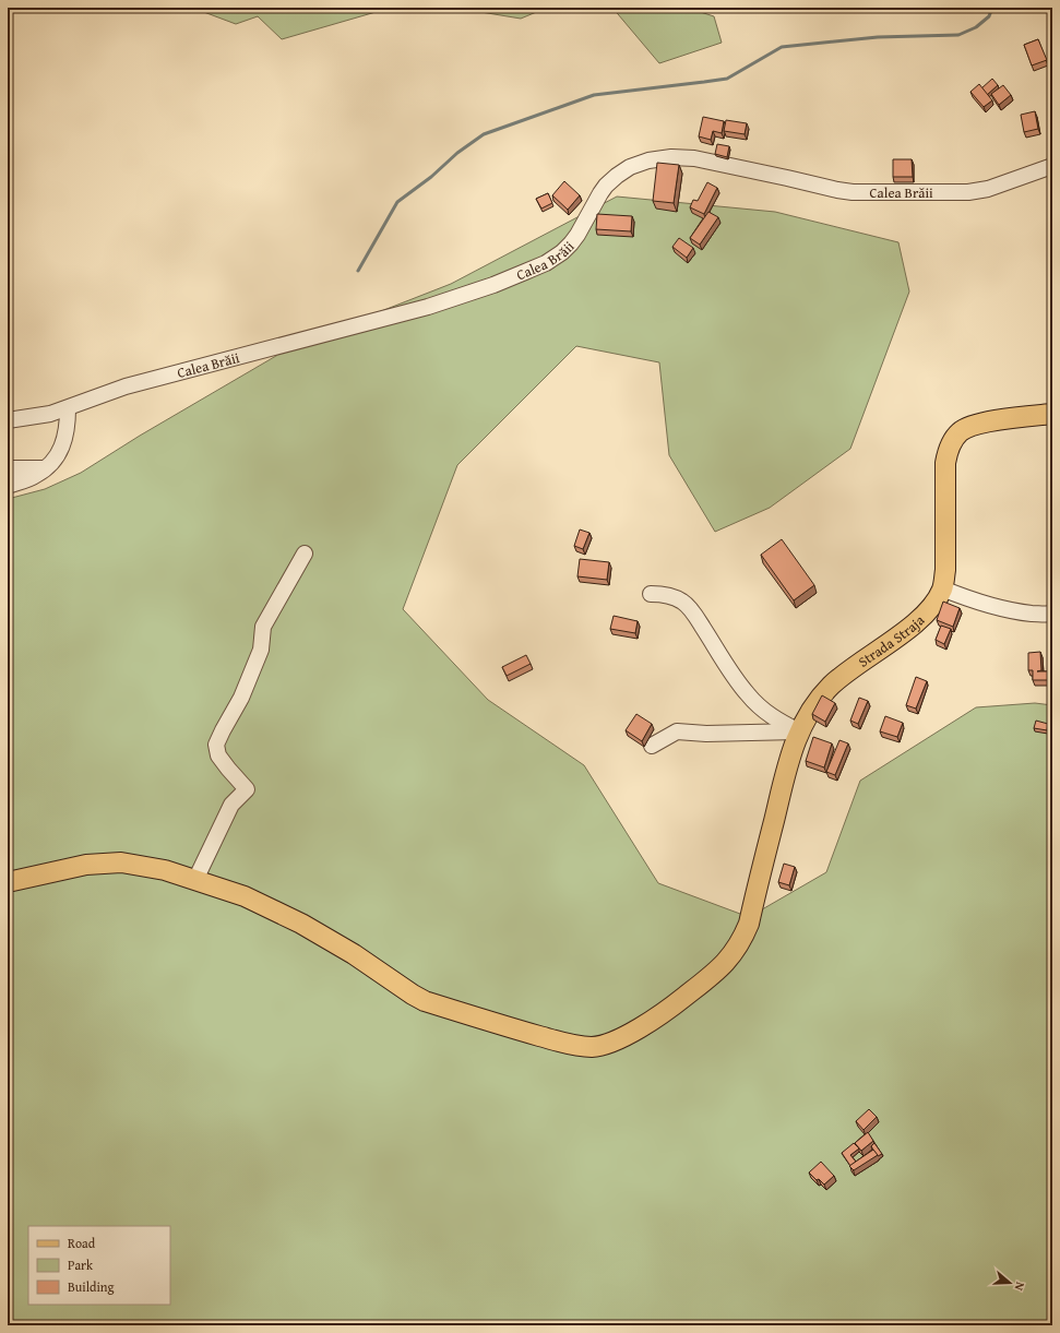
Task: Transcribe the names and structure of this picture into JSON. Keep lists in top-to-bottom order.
{
  "streets": {
    "main road": ["Strada Straja"],
    "street": ["Calea Brăii"]
  },
  "legend": ["Road", "Park", "Building"],
  "north": "right"
}
